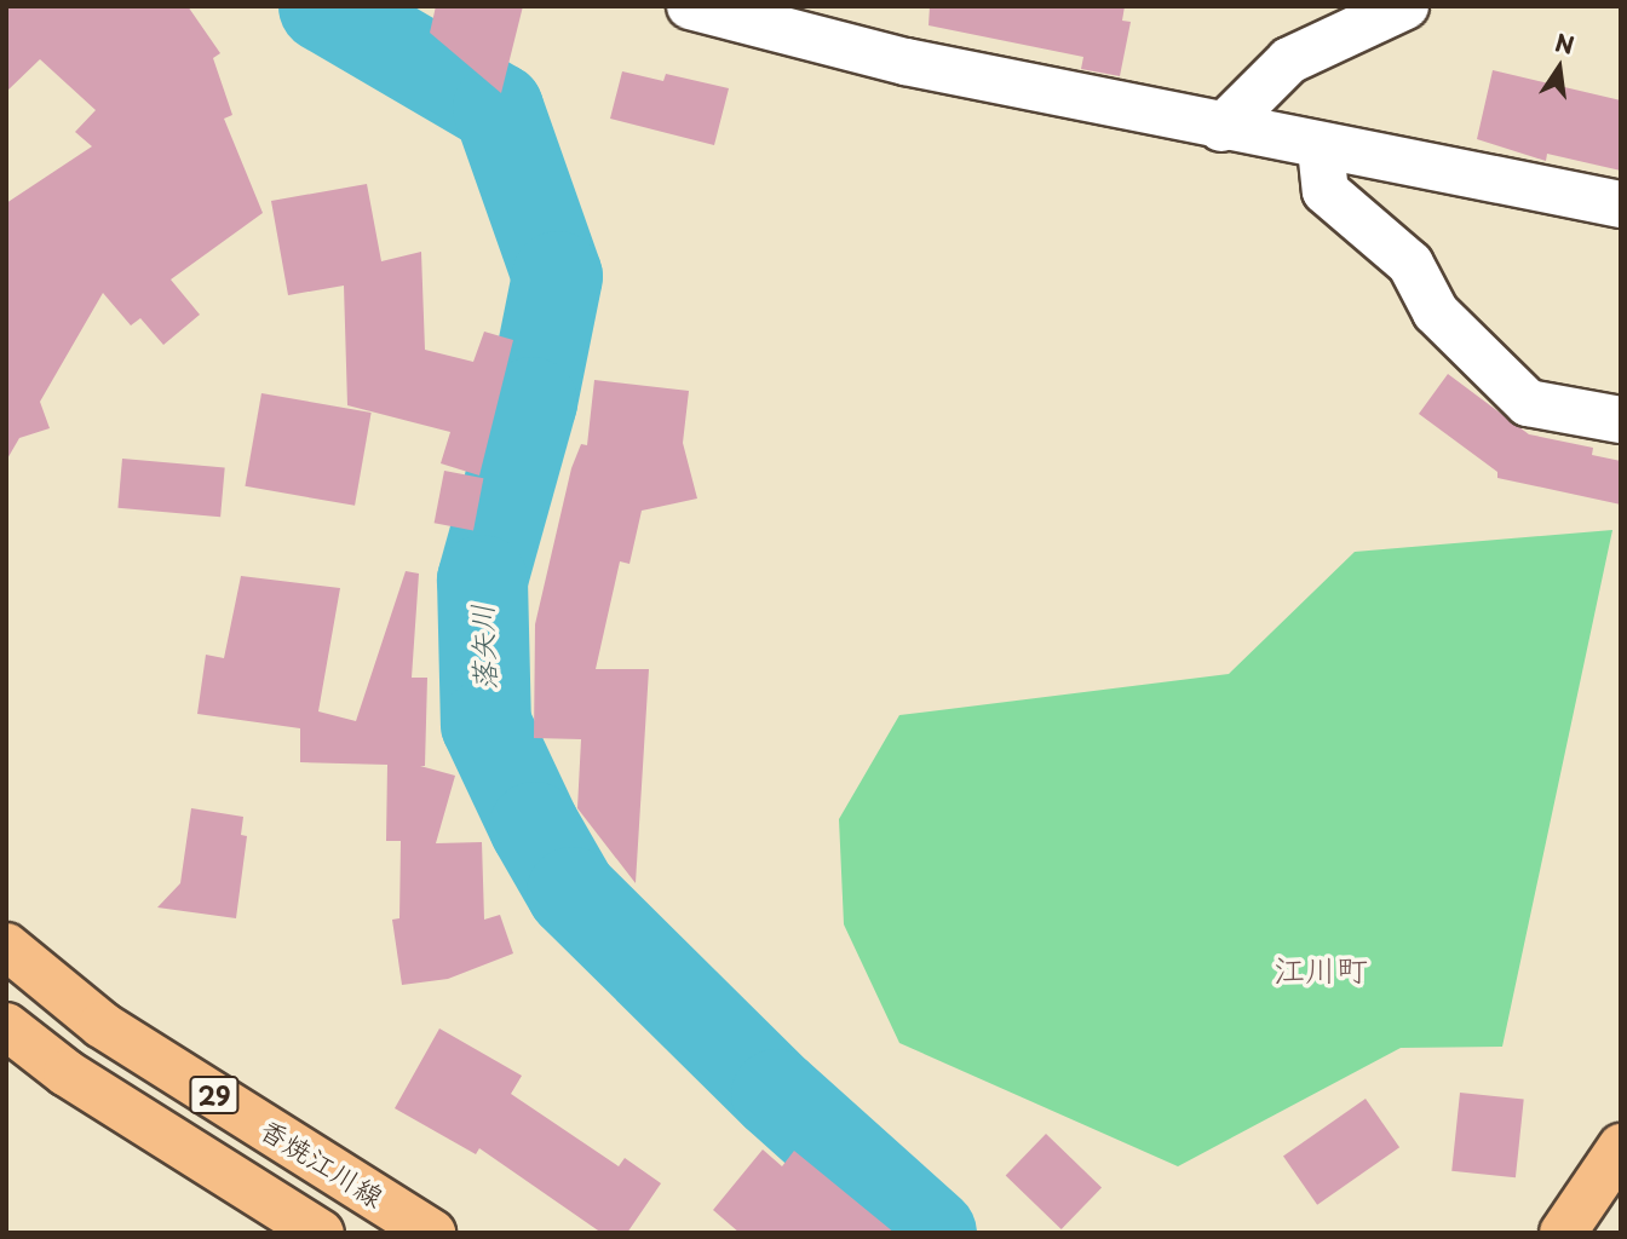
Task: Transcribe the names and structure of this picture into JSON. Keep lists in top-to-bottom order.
{
  "streets": {
    "main road": ["29", "香焼江川線"]
  },
  "districts": ["江川町"],
  "water": ["落矢川"],
  "north": "top"
}
